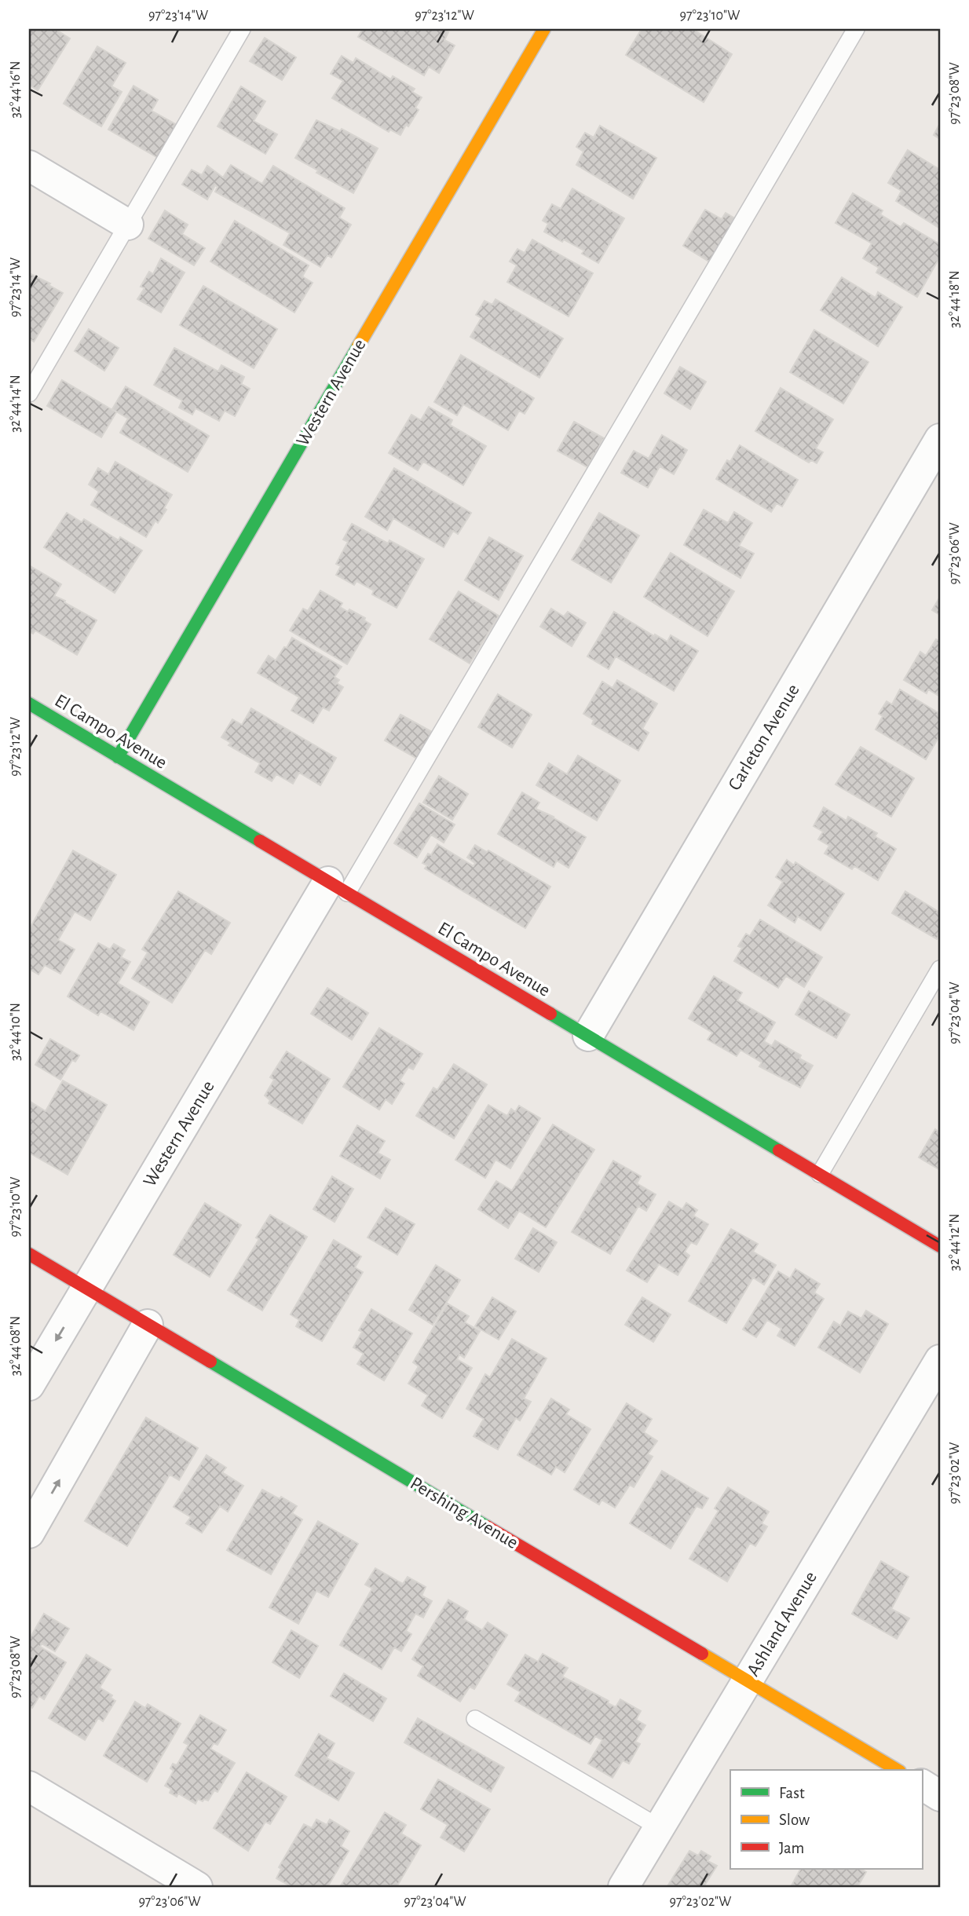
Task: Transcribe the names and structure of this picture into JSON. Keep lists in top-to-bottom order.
{
  "streets": {
    "street": [
      "Western Avenue",
      "El Campo Avenue",
      "Carleton Avenue",
      "Pershing Avenue",
      "Ashland Avenue"
    ]
  },
  "crossings": [
    ["Western Avenue", "El Campo Avenue"],
    ["Western Avenue", "Pershing Avenue"],
    ["El Campo Avenue", "Carleton Avenue"],
    ["Pershing Avenue", "Ashland Avenue"]
  ],
  "legend": ["Fast", "Slow", "Jam"],
  "coordinates": [
    "97°23'14\"W",
    "97°23'12\"W",
    "97°23'10\"W",
    "32°44'16\"N",
    "97°23'08\"W",
    "32°44'18\"N",
    "32°44'14\"N",
    "97°23'06\"W",
    "97°23'04\"W",
    "32°44'10\"N",
    "32°44'12\"N",
    "32°44'08\"N",
    "97°23'02\"W"
  ]
}
